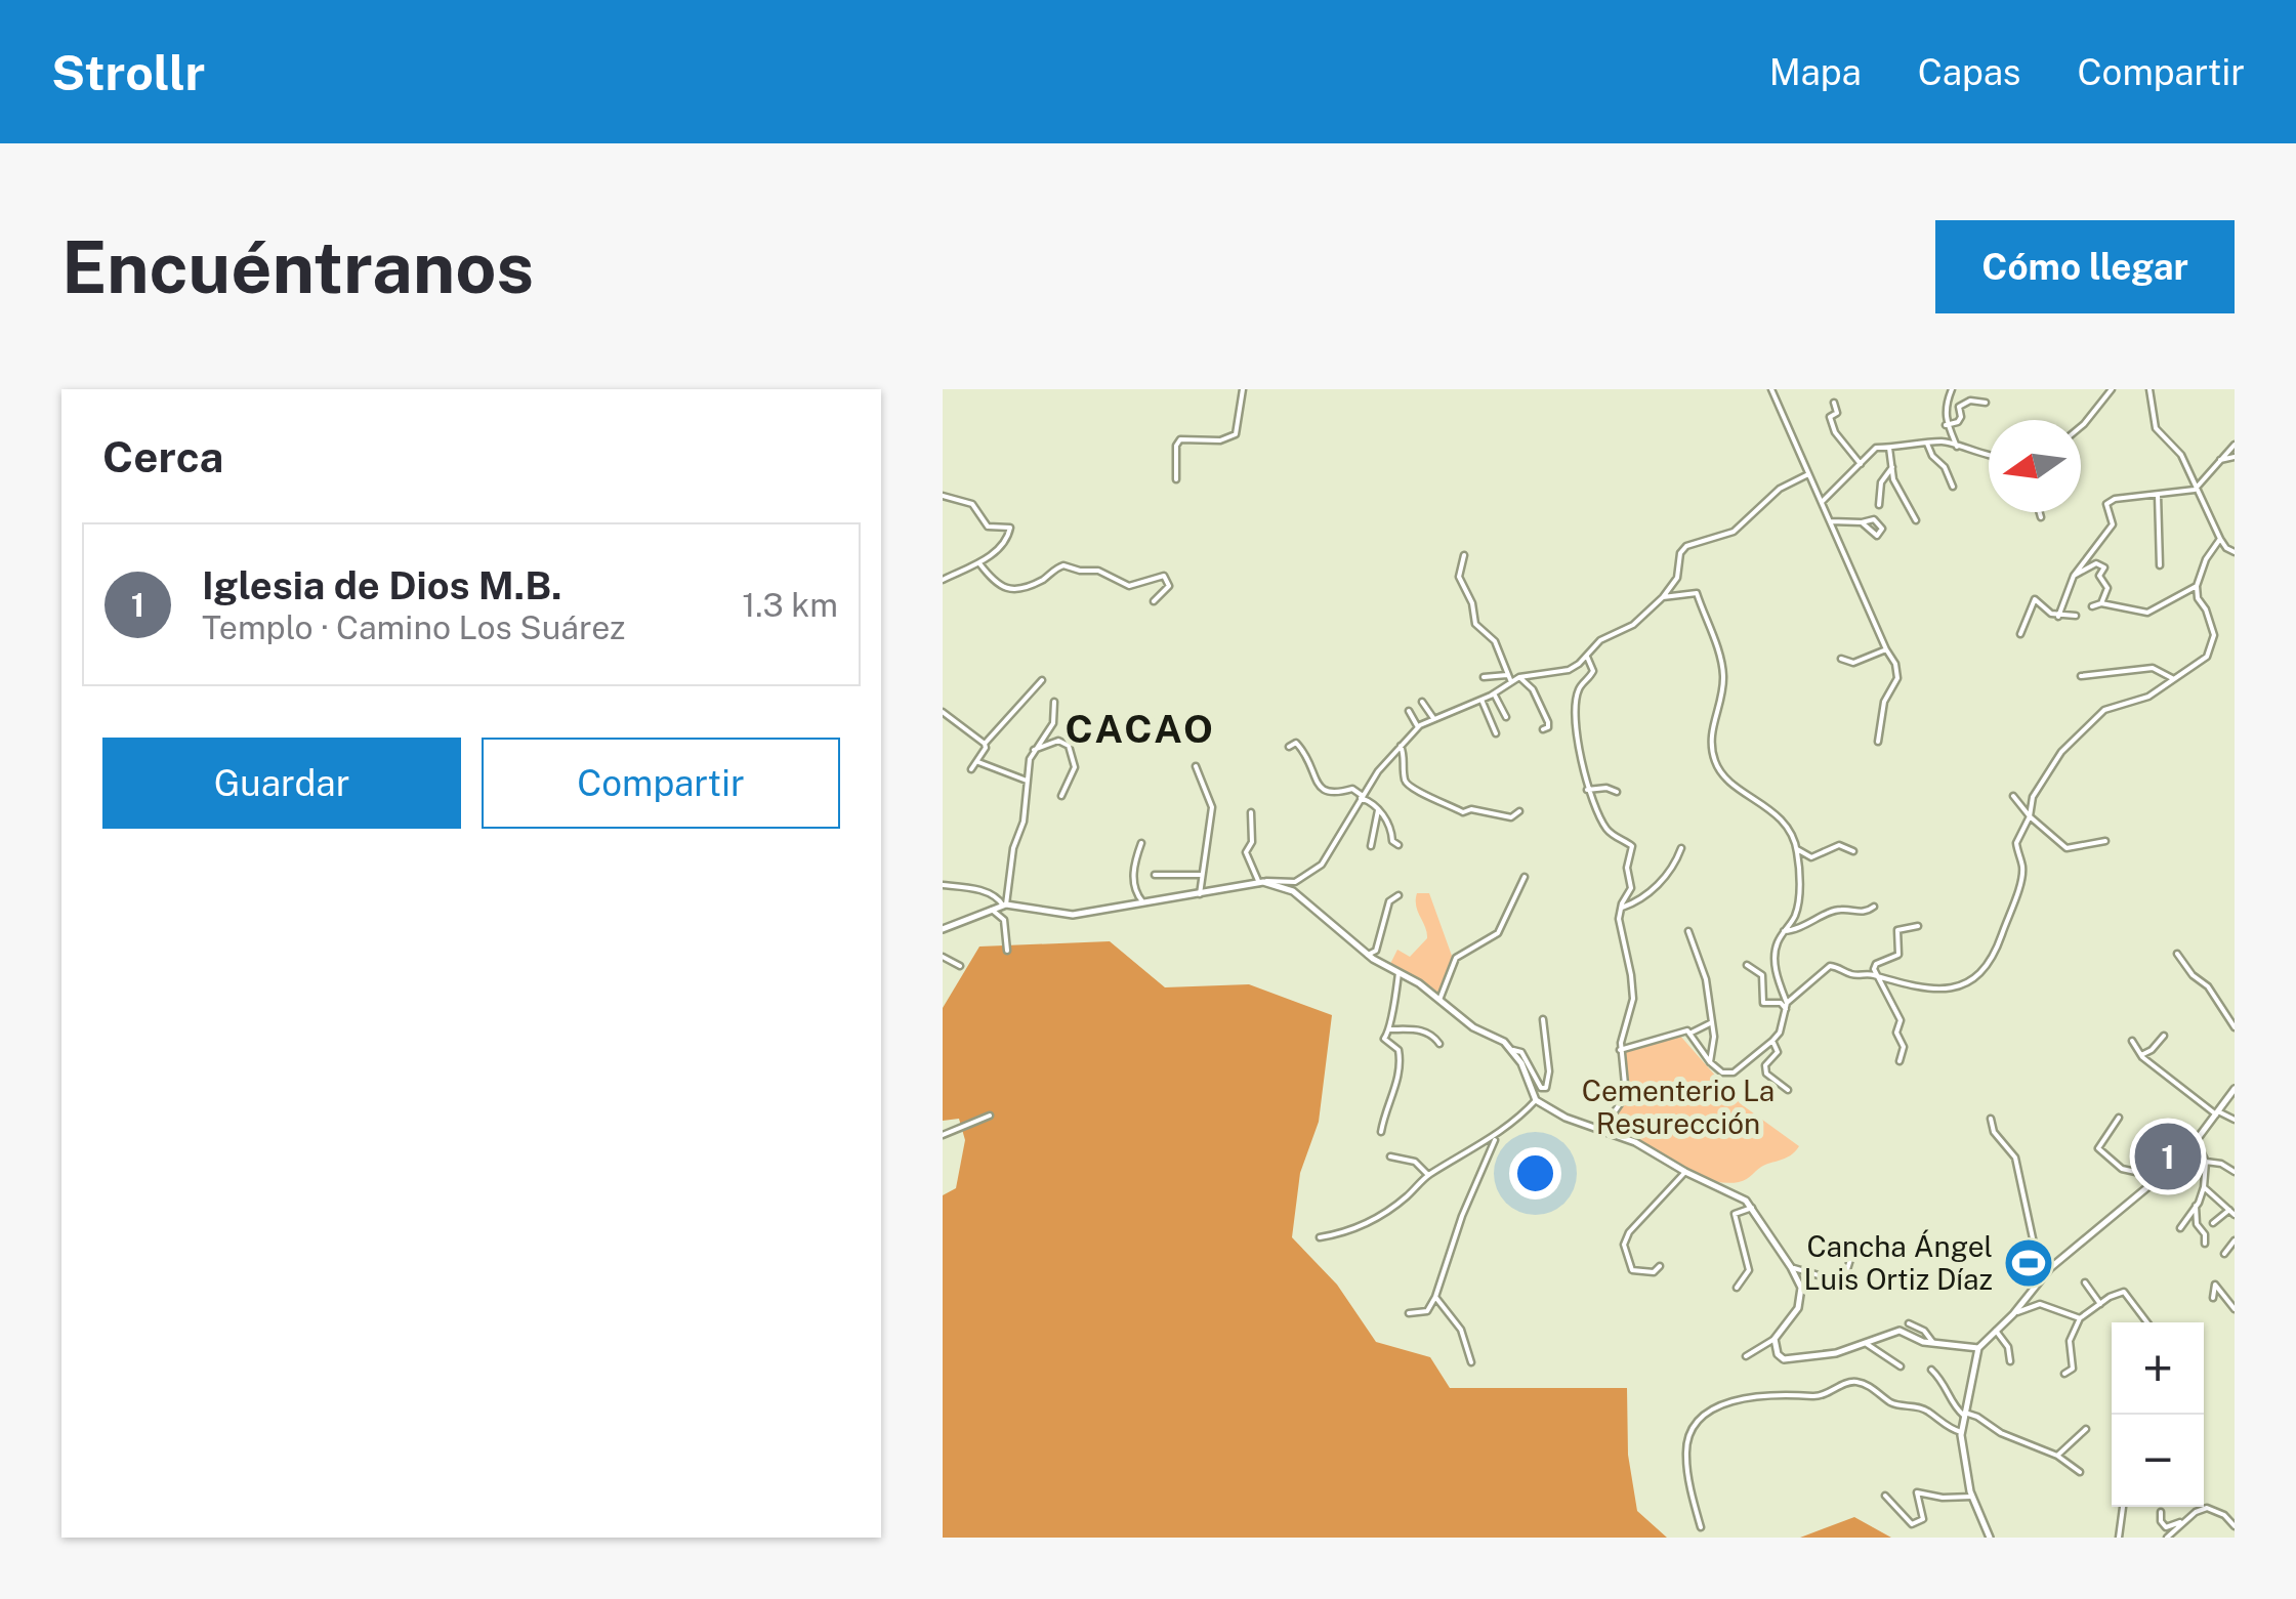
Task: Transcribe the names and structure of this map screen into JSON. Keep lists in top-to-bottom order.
{
  "districts": ["CACAO"],
  "parks": ["Cementerio La Resurección"],
  "places": {
    "sports": ["Cancha Ángel Luis Ortiz Díaz"]
  },
  "north": "left",
  "page": {
    "header": "Strollr",
    "nav": ["Mapa", "Capas", "Compartir"],
    "buttons": [
      "Cómo llegar",
      ["Guardar", "Compartir"]
    ],
    "title": "Encuéntranos",
    "heading": "Cerca",
    "list": [
      {
        "mark": "1",
        "name": "Iglesia de Dios M.B.",
        "note": "Templo · Camino Los Suárez",
        "value": "1.3 km"
      }
    ],
    "pins": "1",
    "map_buttons": ["+", "−"]
  }
}
